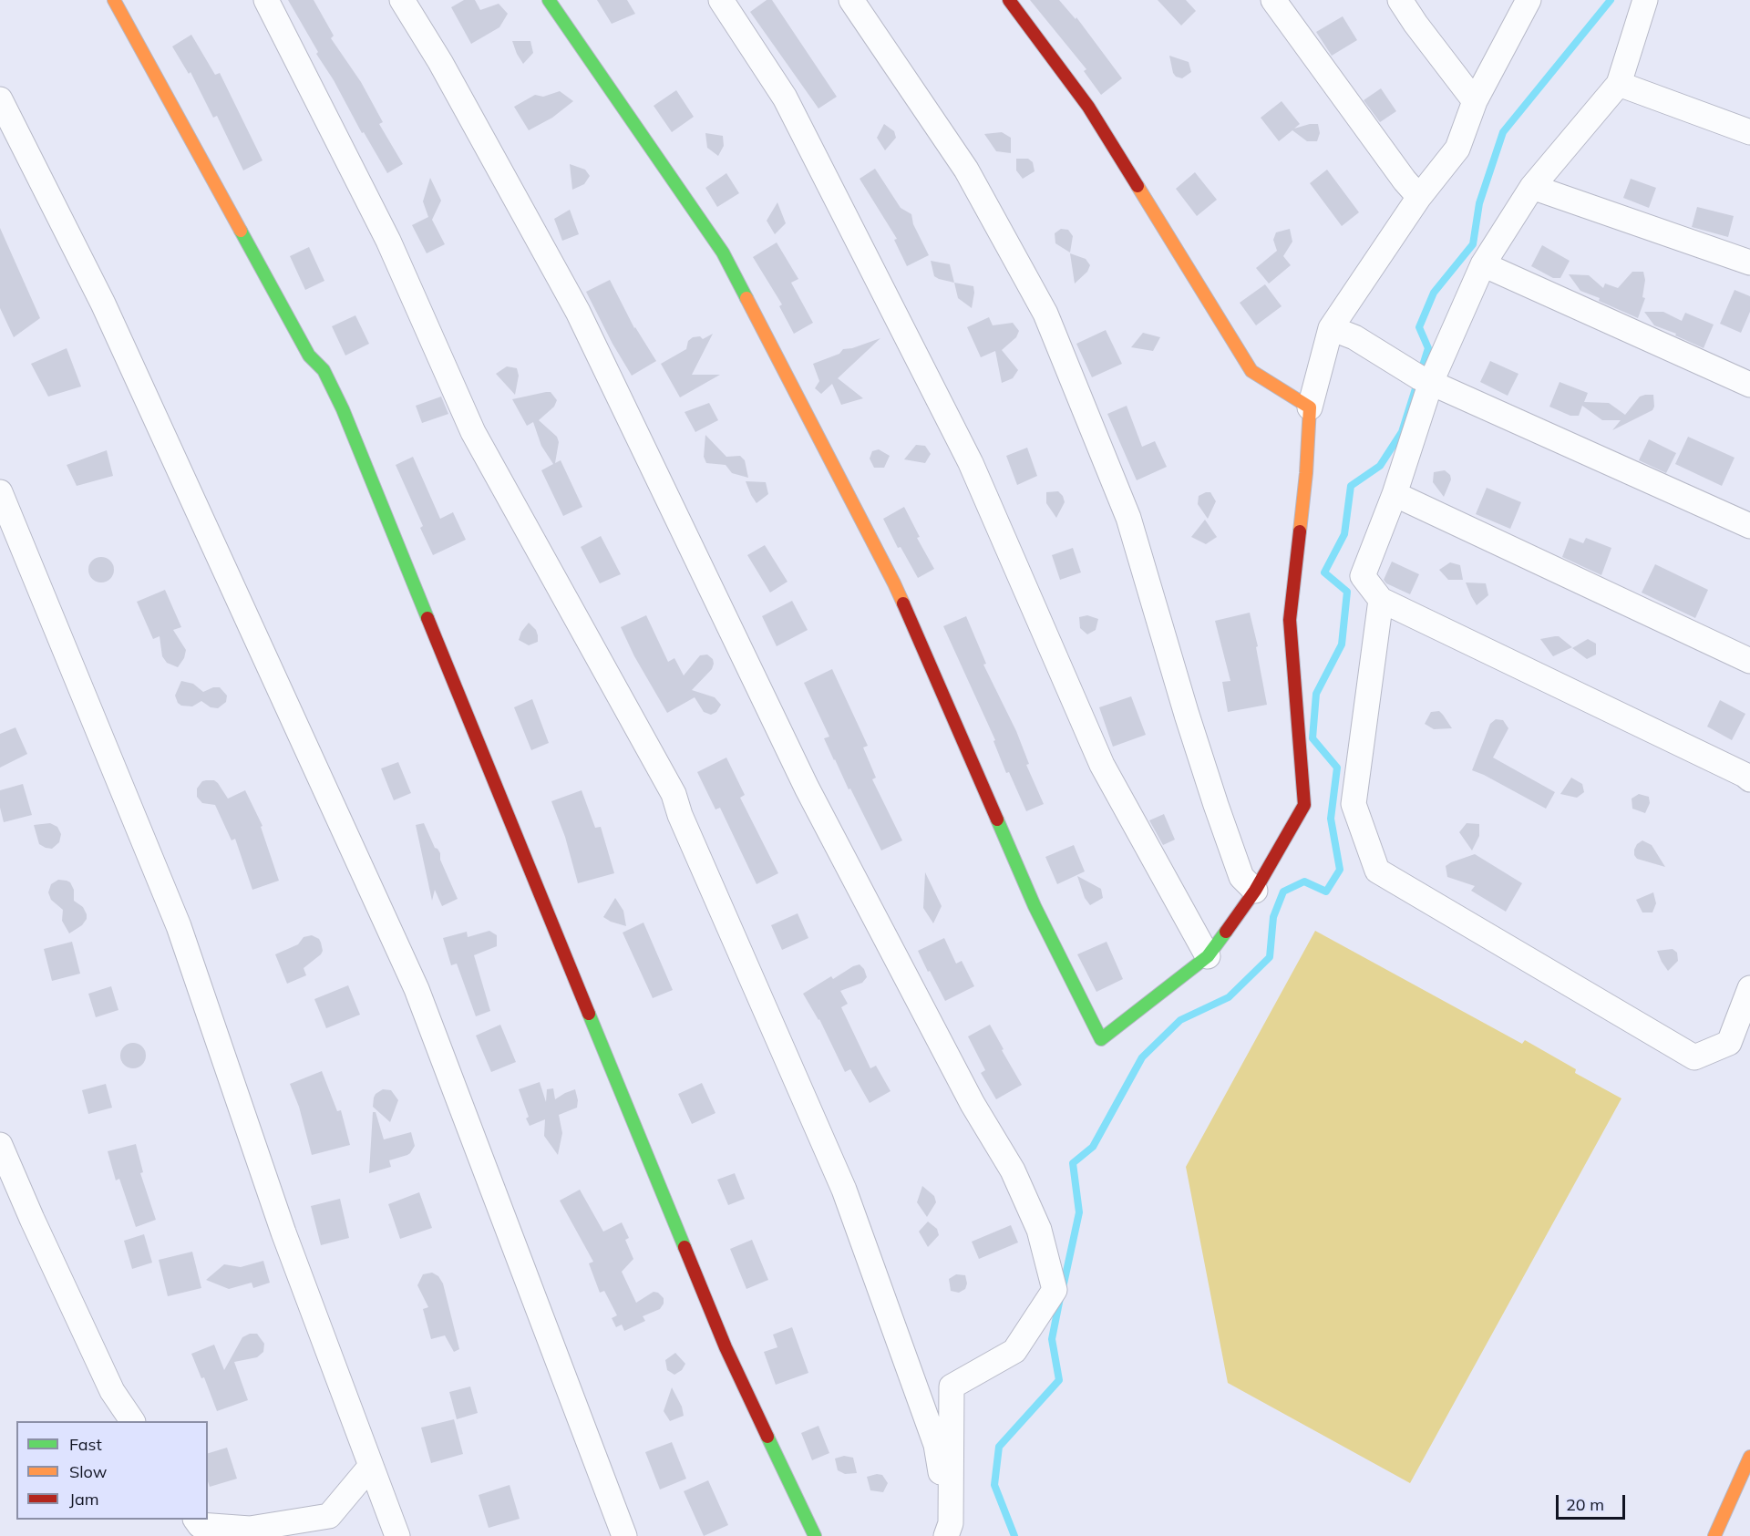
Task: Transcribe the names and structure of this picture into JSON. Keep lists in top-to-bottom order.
{
  "legend": ["Fast", "Slow", "Jam"],
  "scale_bar": "20 m"
}
